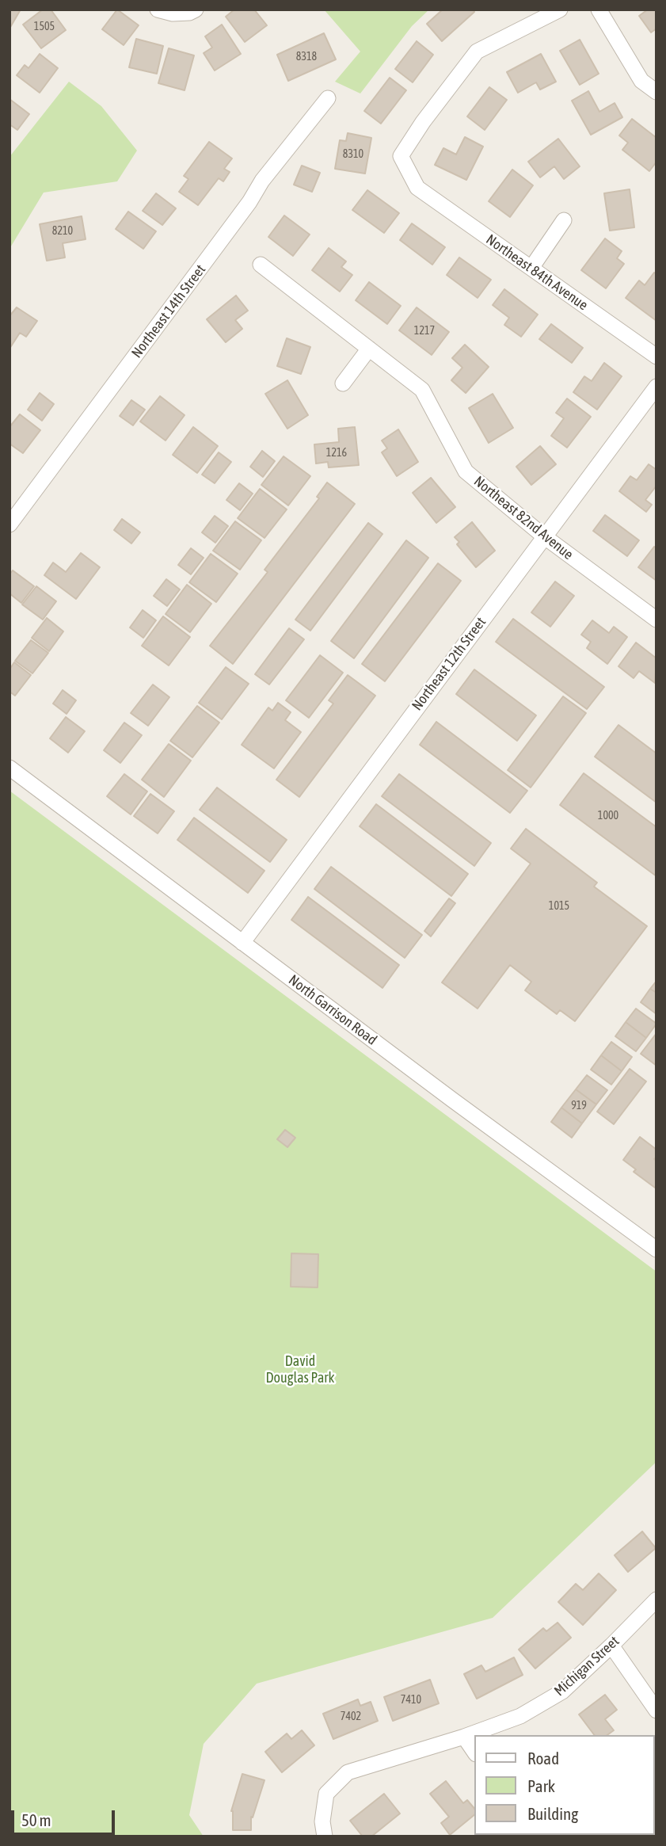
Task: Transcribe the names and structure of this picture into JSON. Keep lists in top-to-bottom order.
{
  "streets": {
    "street": [
      "Northeast 84th Avenue",
      "Northeast 14th Street",
      "Northeast 82nd Avenue",
      "Northeast 12th Street",
      "North Garrison Road",
      "Michigan Street"
    ]
  },
  "crossings": [
    ["Northeast 82nd Avenue", "Northeast 12th Street"],
    ["Northeast 12th Street", "North Garrison Road"]
  ],
  "parks": ["David Douglas Park"],
  "house_numbers": [
    "1505",
    "8318",
    "8310",
    "8210",
    "1217",
    "1216",
    "1000",
    "1015",
    "919",
    "7410",
    "7402"
  ],
  "legend": ["Road", "Park", "Building"],
  "scale_bar": "50 m"
}
